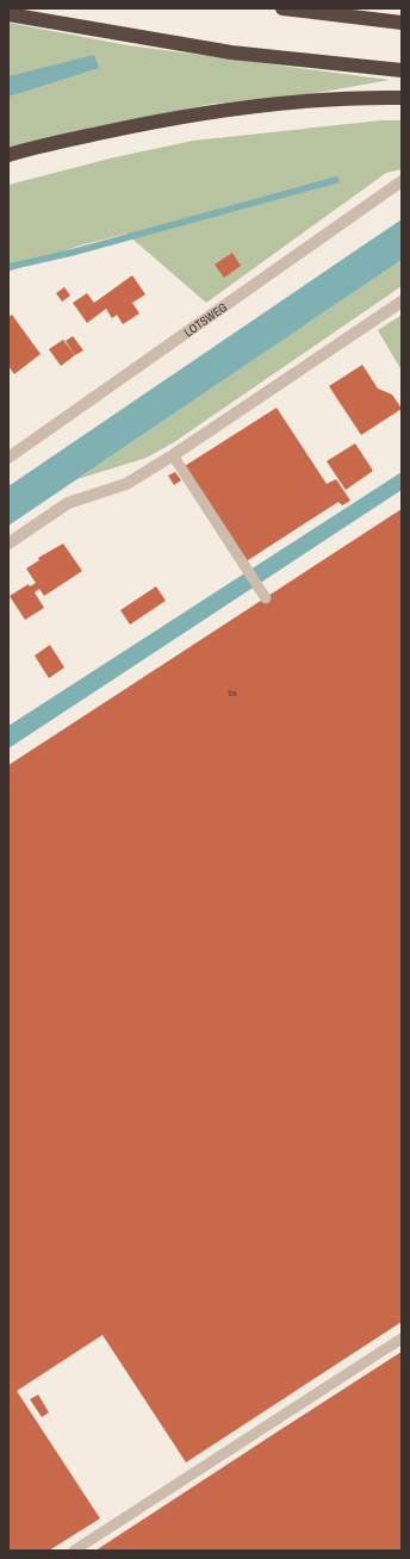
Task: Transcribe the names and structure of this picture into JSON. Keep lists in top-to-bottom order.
{
  "streets": {
    "street": ["LOTSWEG"]
  },
  "house_numbers": ["9a"]
}
